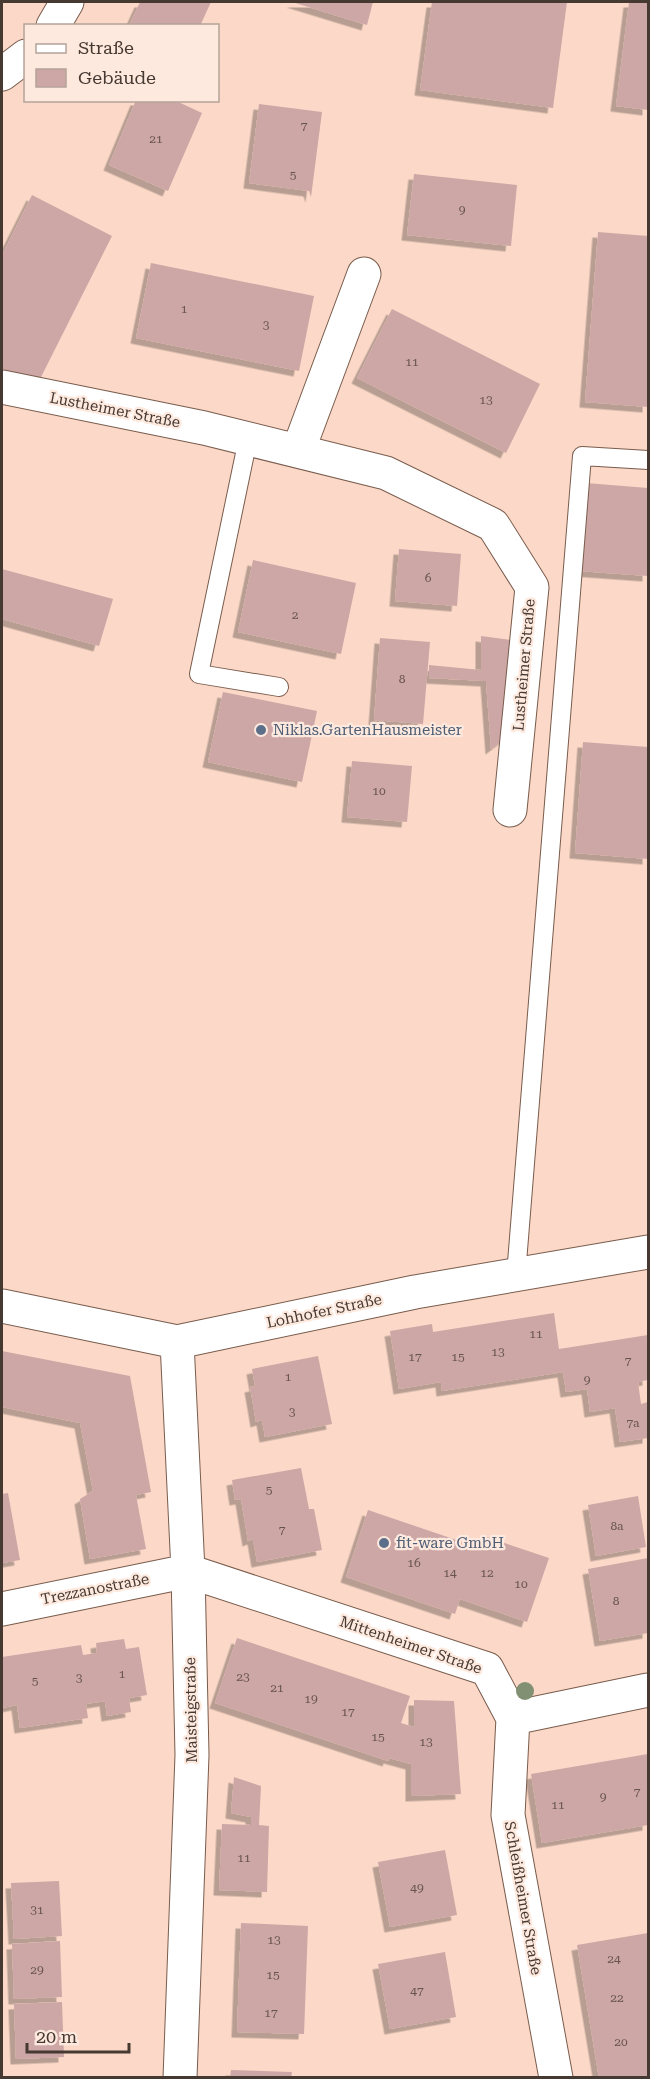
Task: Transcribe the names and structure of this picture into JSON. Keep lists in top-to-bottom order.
{
  "streets": {
    "street": [
      "Lustheimer Straße",
      "Lohhofer Straße",
      "Trezzanostraße",
      "Mittenheimer Straße",
      "Maisteigstraße",
      "Schleißheimer Straße"
    ]
  },
  "crossings": [
    ["Lohhofer Straße", "Maisteigstraße"],
    ["Trezzanostraße", "Mittenheimer Straße"],
    ["Trezzanostraße", "Maisteigstraße"],
    ["Mittenheimer Straße", "Maisteigstraße"],
    ["Mittenheimer Straße", "Schleißheimer Straße"]
  ],
  "places": ["Niklas.GartenHausmeister", "fit-ware GmbH"],
  "house_numbers": [
    "7",
    "21",
    "5",
    "9",
    "1",
    "3",
    "11",
    "13",
    "6",
    "2",
    "8",
    "10",
    "11",
    "13",
    "17",
    "15",
    "7",
    "1",
    "9",
    "3",
    "7a",
    "5",
    "8a",
    "7",
    "16",
    "14",
    "12",
    "10",
    "8",
    "1",
    "23",
    "3",
    "5",
    "21",
    "19",
    "17",
    "15",
    "13",
    "7",
    "9",
    "11",
    "11",
    "49",
    "31",
    "13",
    "24",
    "29",
    "15",
    "47",
    "22",
    "17",
    "20"
  ],
  "legend": ["Straße", "Gebäude"],
  "scale_bar": "20 m"
}
